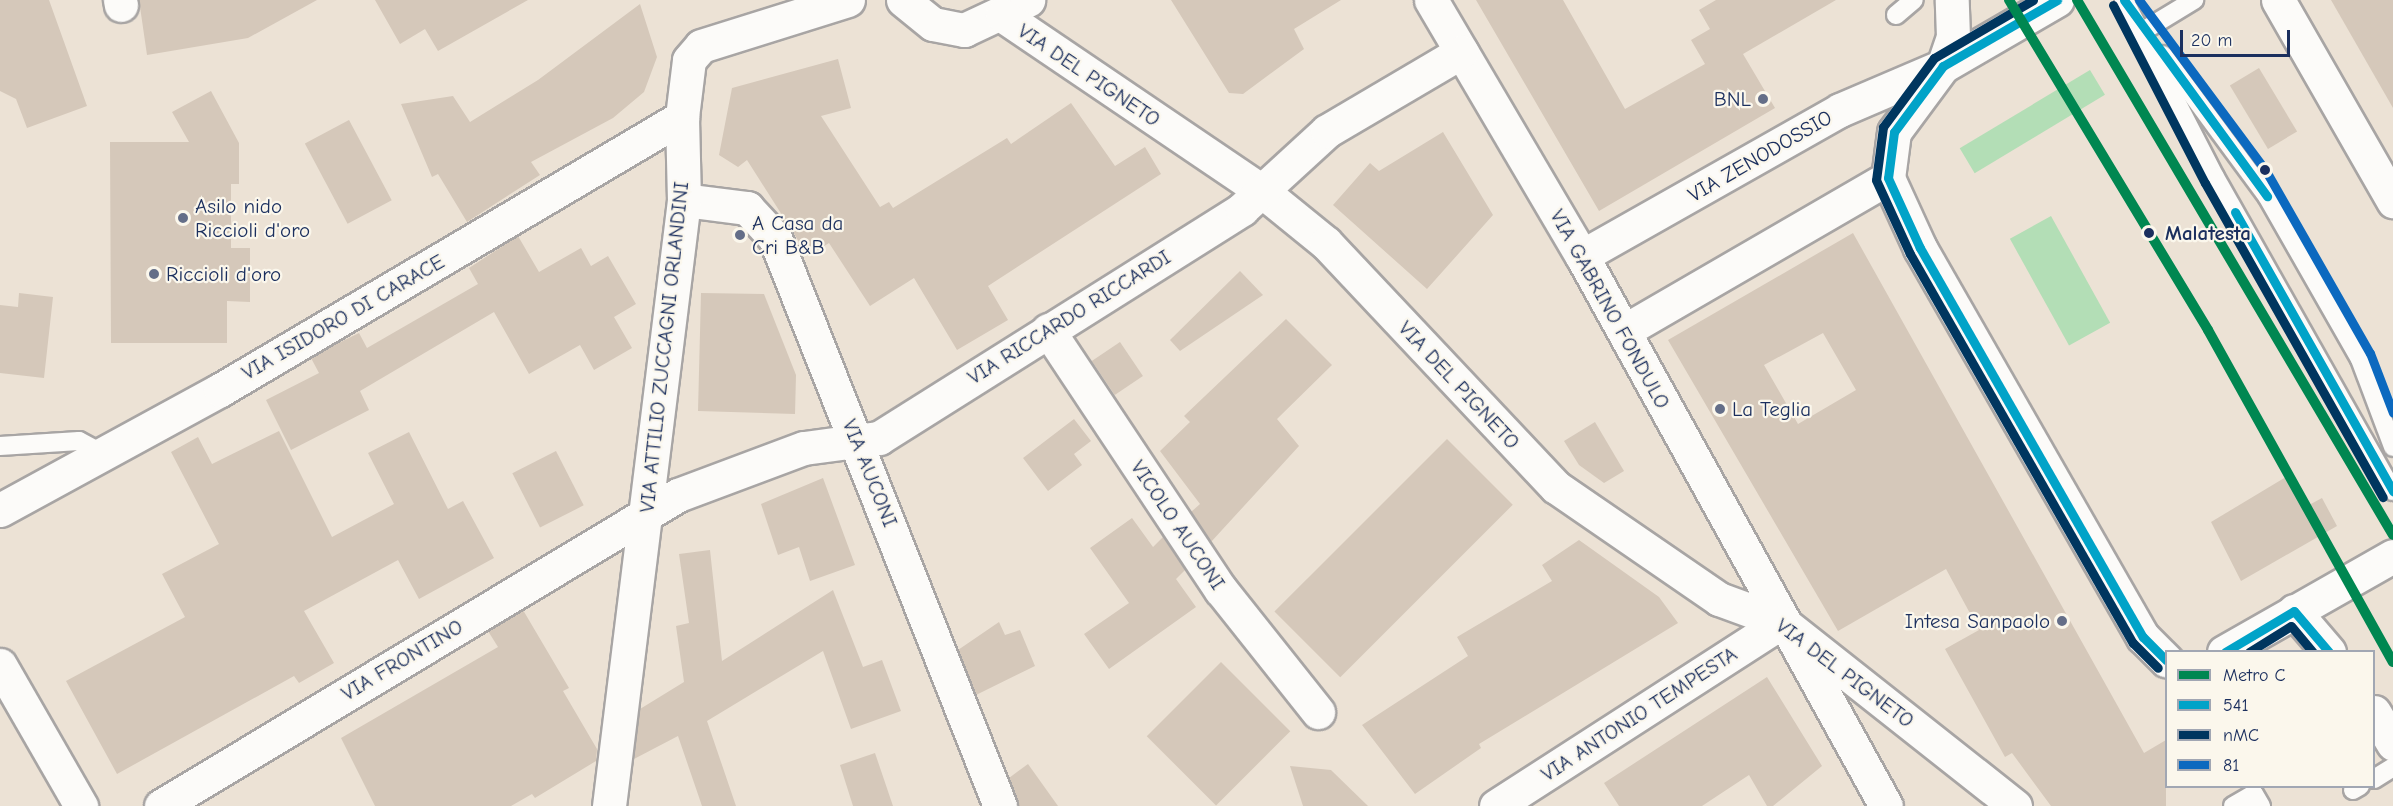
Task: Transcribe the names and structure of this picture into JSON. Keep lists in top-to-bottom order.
{
  "streets": {
    "street": [
      "VIA DEL PIGNETO",
      "VIA ZENODOSSIO",
      "VIA GABRINO FONDULO",
      "VIA ISIDORO DI CARACE",
      "VIA RICCARDO RICCARDI",
      "VIA ATTILIO ZUCCAGNI ORLANDINI",
      "VIA AUCONI",
      "VICOLO AUCONI",
      "VIA FRONTINO",
      "VIA ANTONIO TEMPESTA"
    ]
  },
  "crossings": [
    ["VIA DEL PIGNETO", "VIA GABRINO FONDULO"],
    ["VIA DEL PIGNETO", "VIA RICCARDO RICCARDI"],
    ["VIA DEL PIGNETO", "VIA ANTONIO TEMPESTA"],
    ["VIA ZENODOSSIO", "VIA GABRINO FONDULO"],
    ["VIA GABRINO FONDULO", "VIA RICCARDO RICCARDI"],
    ["VIA GABRINO FONDULO", "VIA ANTONIO TEMPESTA"],
    ["VIA ISIDORO DI CARACE", "VIA ATTILIO ZUCCAGNI ORLANDINI"],
    ["VIA RICCARDO RICCARDI", "VIA ATTILIO ZUCCAGNI ORLANDINI"],
    ["VIA RICCARDO RICCARDI", "VIA AUCONI"],
    ["VIA RICCARDO RICCARDI", "VICOLO AUCONI"],
    ["VIA RICCARDO RICCARDI", "VIA FRONTINO"],
    ["VIA ATTILIO ZUCCAGNI ORLANDINI", "VIA AUCONI"],
    ["VIA ATTILIO ZUCCAGNI ORLANDINI", "VIA FRONTINO"]
  ],
  "places": [
    "BNL",
    "Asilo nido Riccioli d'oro",
    "Malatesta",
    "A Casa da Cri B&B",
    "Riccioli d'oro",
    "La Teglia",
    "Intesa Sanpaolo"
  ],
  "lines": [
    "metro line C",
    "transit line 541",
    "transit line nMC",
    "transit line 81"
  ],
  "legend": [
    "Metro C",
    "541",
    "nMC",
    "81"
  ],
  "scale_bar": "20 m"
}
